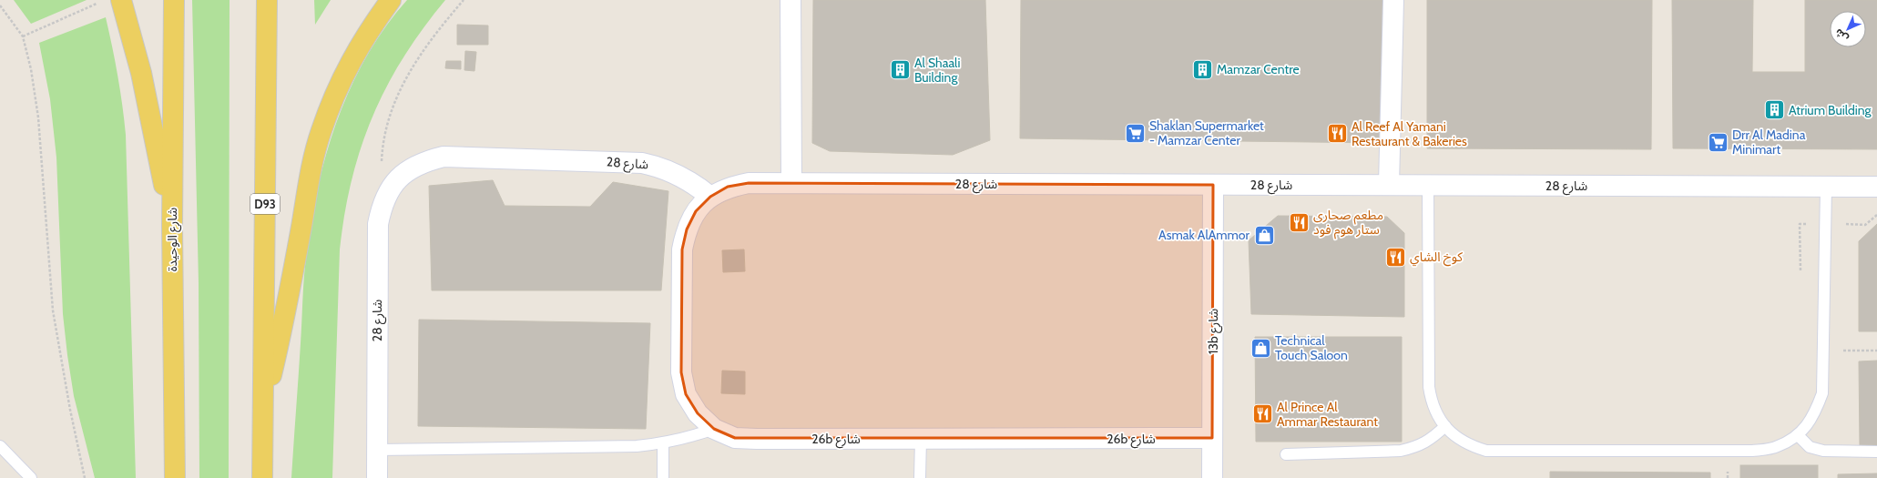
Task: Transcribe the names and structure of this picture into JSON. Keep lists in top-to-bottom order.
{
  "streets": {
    "main road": ["D93", "شارع الوحيدة"],
    "street": ["شارع 28", "13b شارع", "26b شارع"]
  },
  "crossings": [
    ["شارع 28", "13b شارع"],
    ["شارع 28", "26b شارع"],
    ["13b شارع", "26b شارع"]
  ],
  "places": {
    "building": ["Mamzar Centre", "Al Shaali Building", "Atrium Building"],
    "supermarket": ["Shaklan Supermarket - Mamzar Center", "Drr Al Madina Minimart"],
    "restaurant": [
      "Al Reef Al Yamani Restaurant & Bakeries",
      "مطعم صحارى ستار هوم فود",
      "كوخ الشاي",
      "Al Prince Al Ammar Restaurant"
    ],
    "shop": ["Asmak AlAmmor", "Technical Touch Saloon"]
  },
  "north": "bottom left"
}
